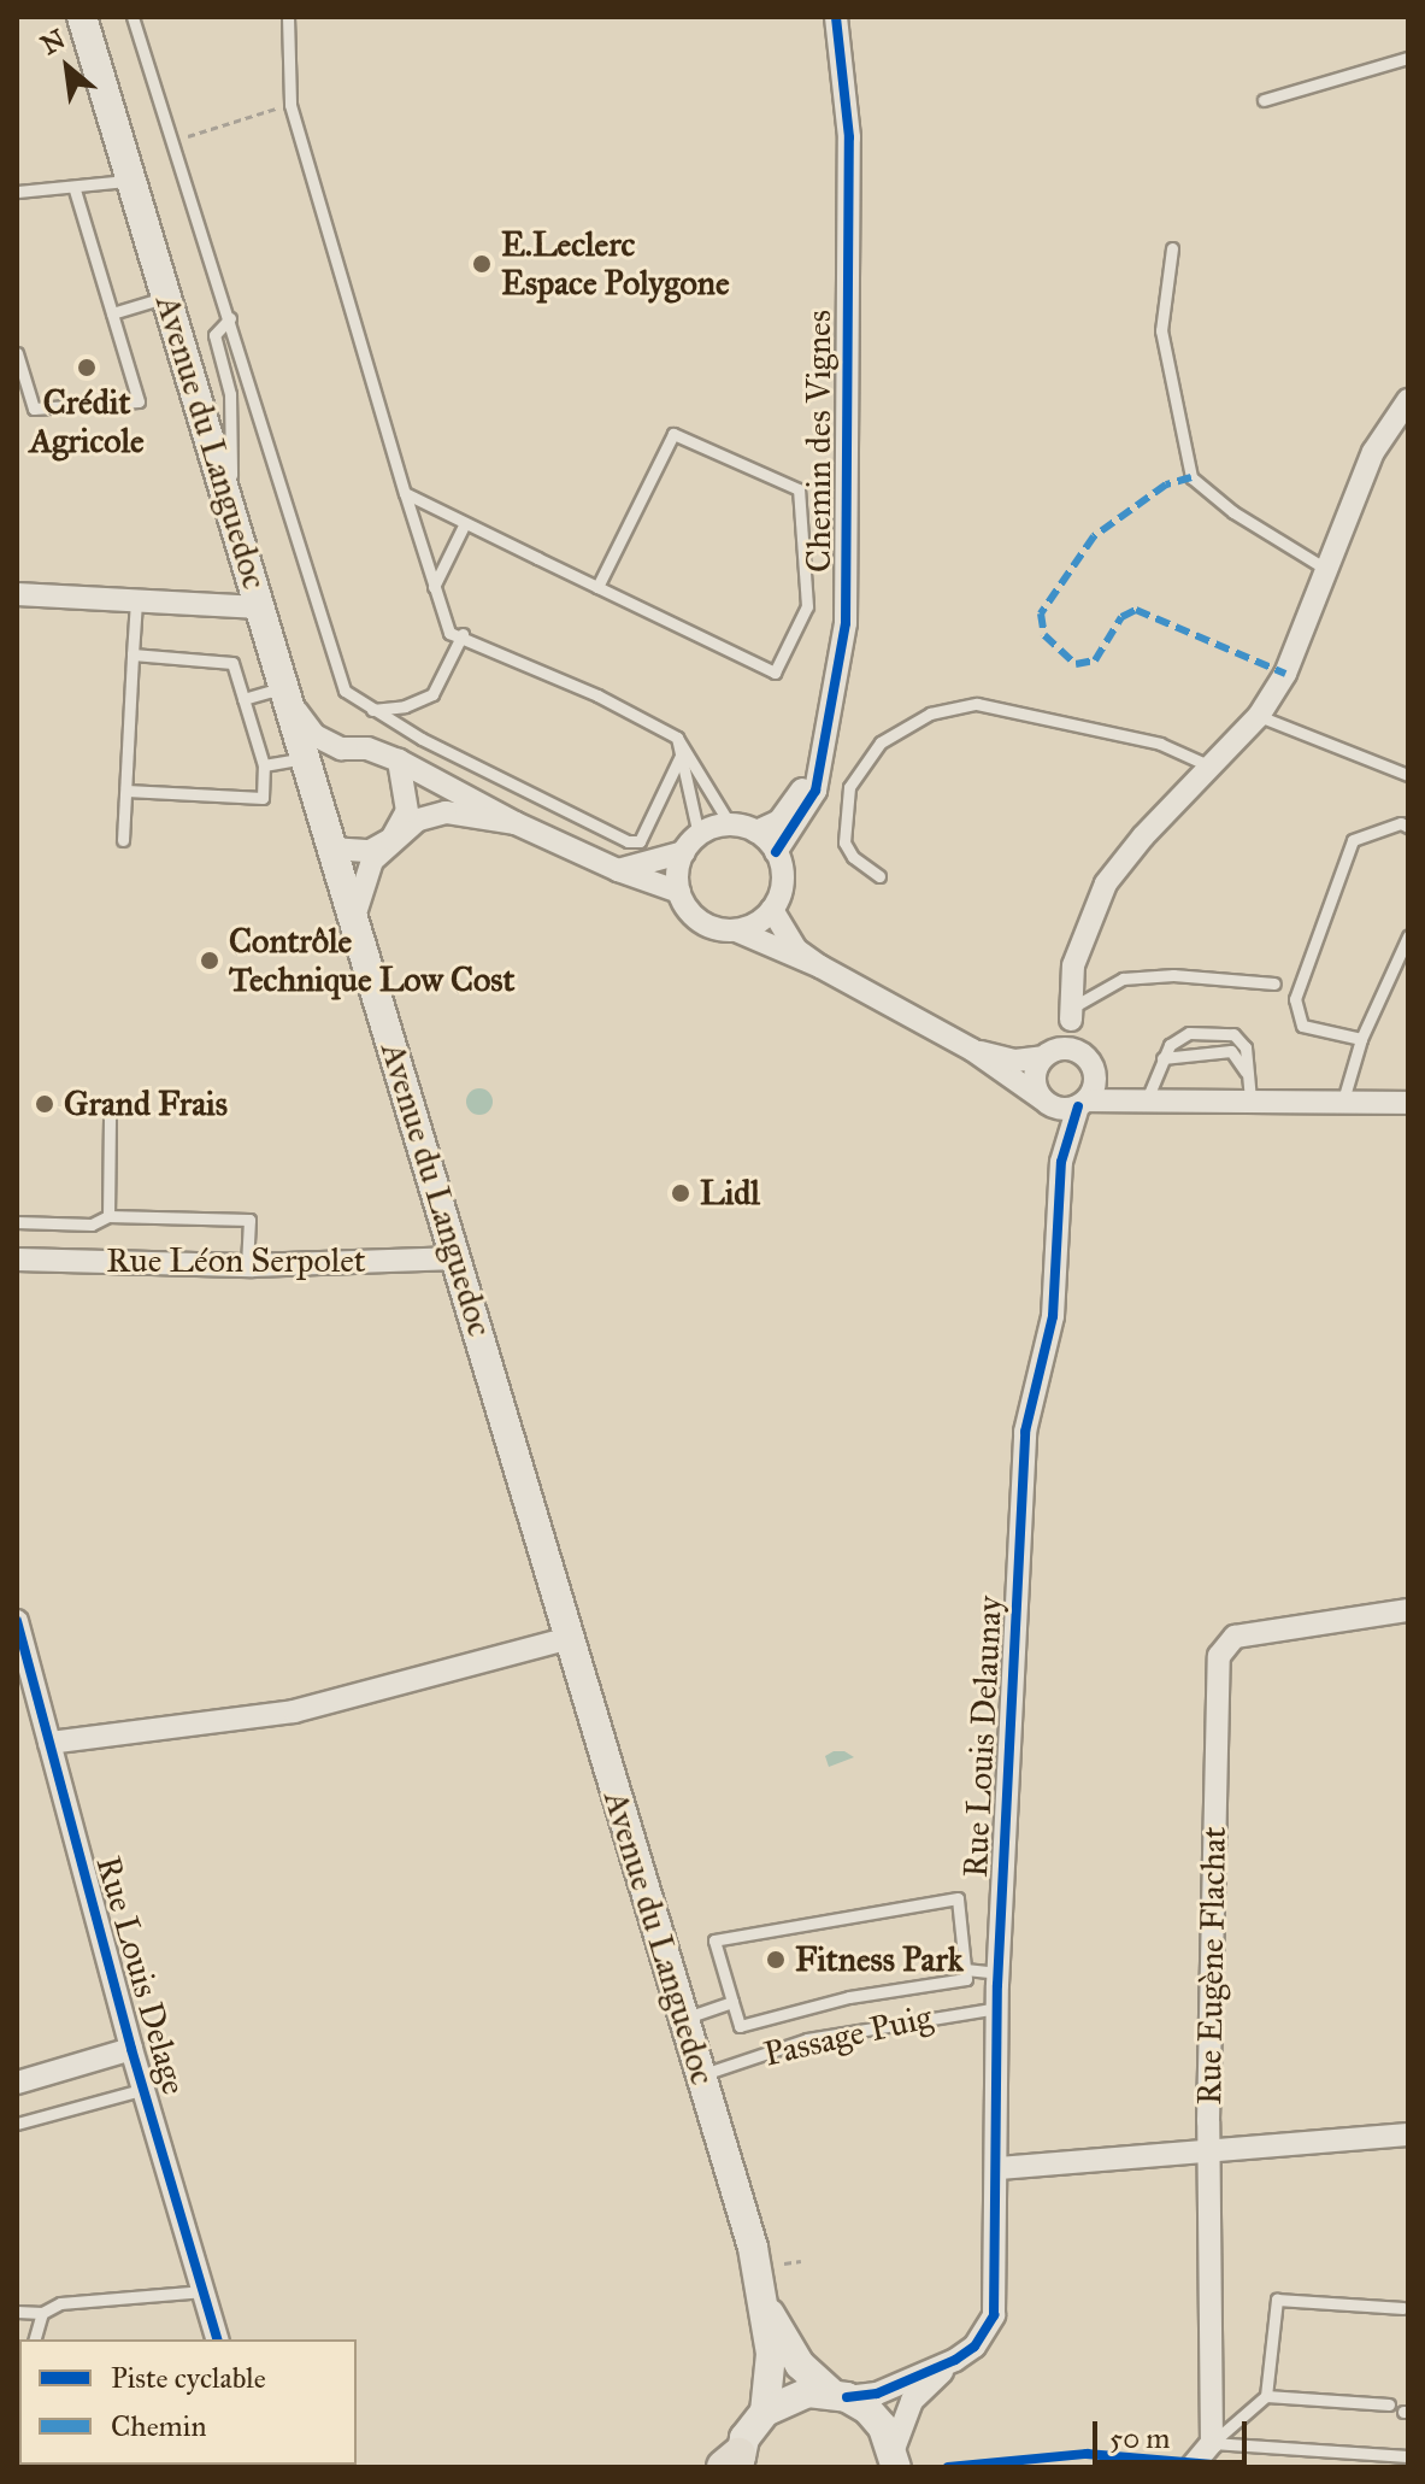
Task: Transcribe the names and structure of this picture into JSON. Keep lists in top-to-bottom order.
{
  "streets": {
    "main road": ["Avenue du Languedoc"],
    "street": [
      "Chemin des Vignes",
      "Rue Léon Serpolet",
      "Rue Louis Delaunay",
      "Rue Eugène Flachat",
      "Rue Louis Delage"
    ],
    "lane": ["Passage Puig"]
  },
  "crossings": [
    ["Avenue du Languedoc", "Rue Léon Serpolet"],
    ["Avenue du Languedoc", "Rue Louis Delaunay"],
    ["Avenue du Languedoc", "Passage Puig"],
    ["Rue Louis Delaunay", "Passage Puig"]
  ],
  "places": [
    "E.Leclerc Espace Polygone",
    "Crédit Agricole",
    "Contrôle Technique Low Cost",
    "Grand Frais",
    "Lidl",
    "Fitness Park"
  ],
  "legend": ["Piste cyclable", "Chemin"],
  "scale_bar": "50 m",
  "north": "top left"
}
